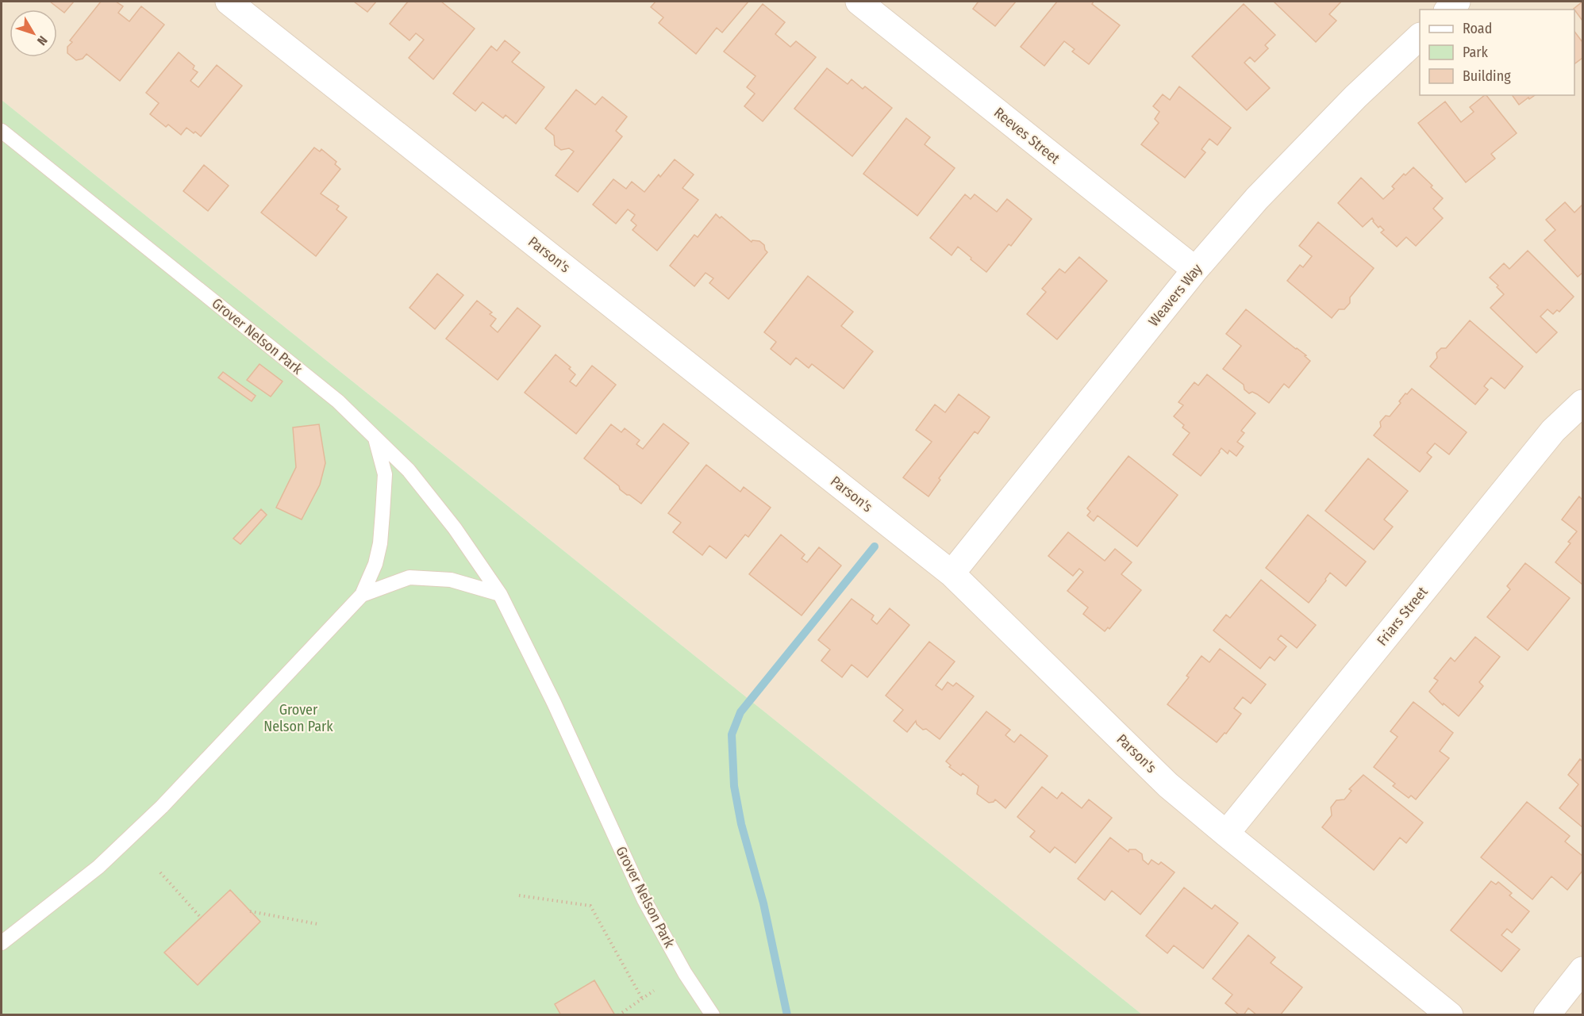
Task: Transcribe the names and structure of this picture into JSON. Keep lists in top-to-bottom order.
{
  "streets": {
    "street": [
      "Reeves Street",
      "Parson's",
      "Weavers Way",
      "Friars Street"
    ],
    "lane": ["Grover Nelson Park"]
  },
  "crossings": [
    ["Reeves Street", "Weavers Way"],
    ["Parson's", "Weavers Way"],
    ["Parson's", "Friars Street"]
  ],
  "parks": ["Grover Nelson Park"],
  "legend": ["Road", "Park", "Building"],
  "north": "bottom right"
}
